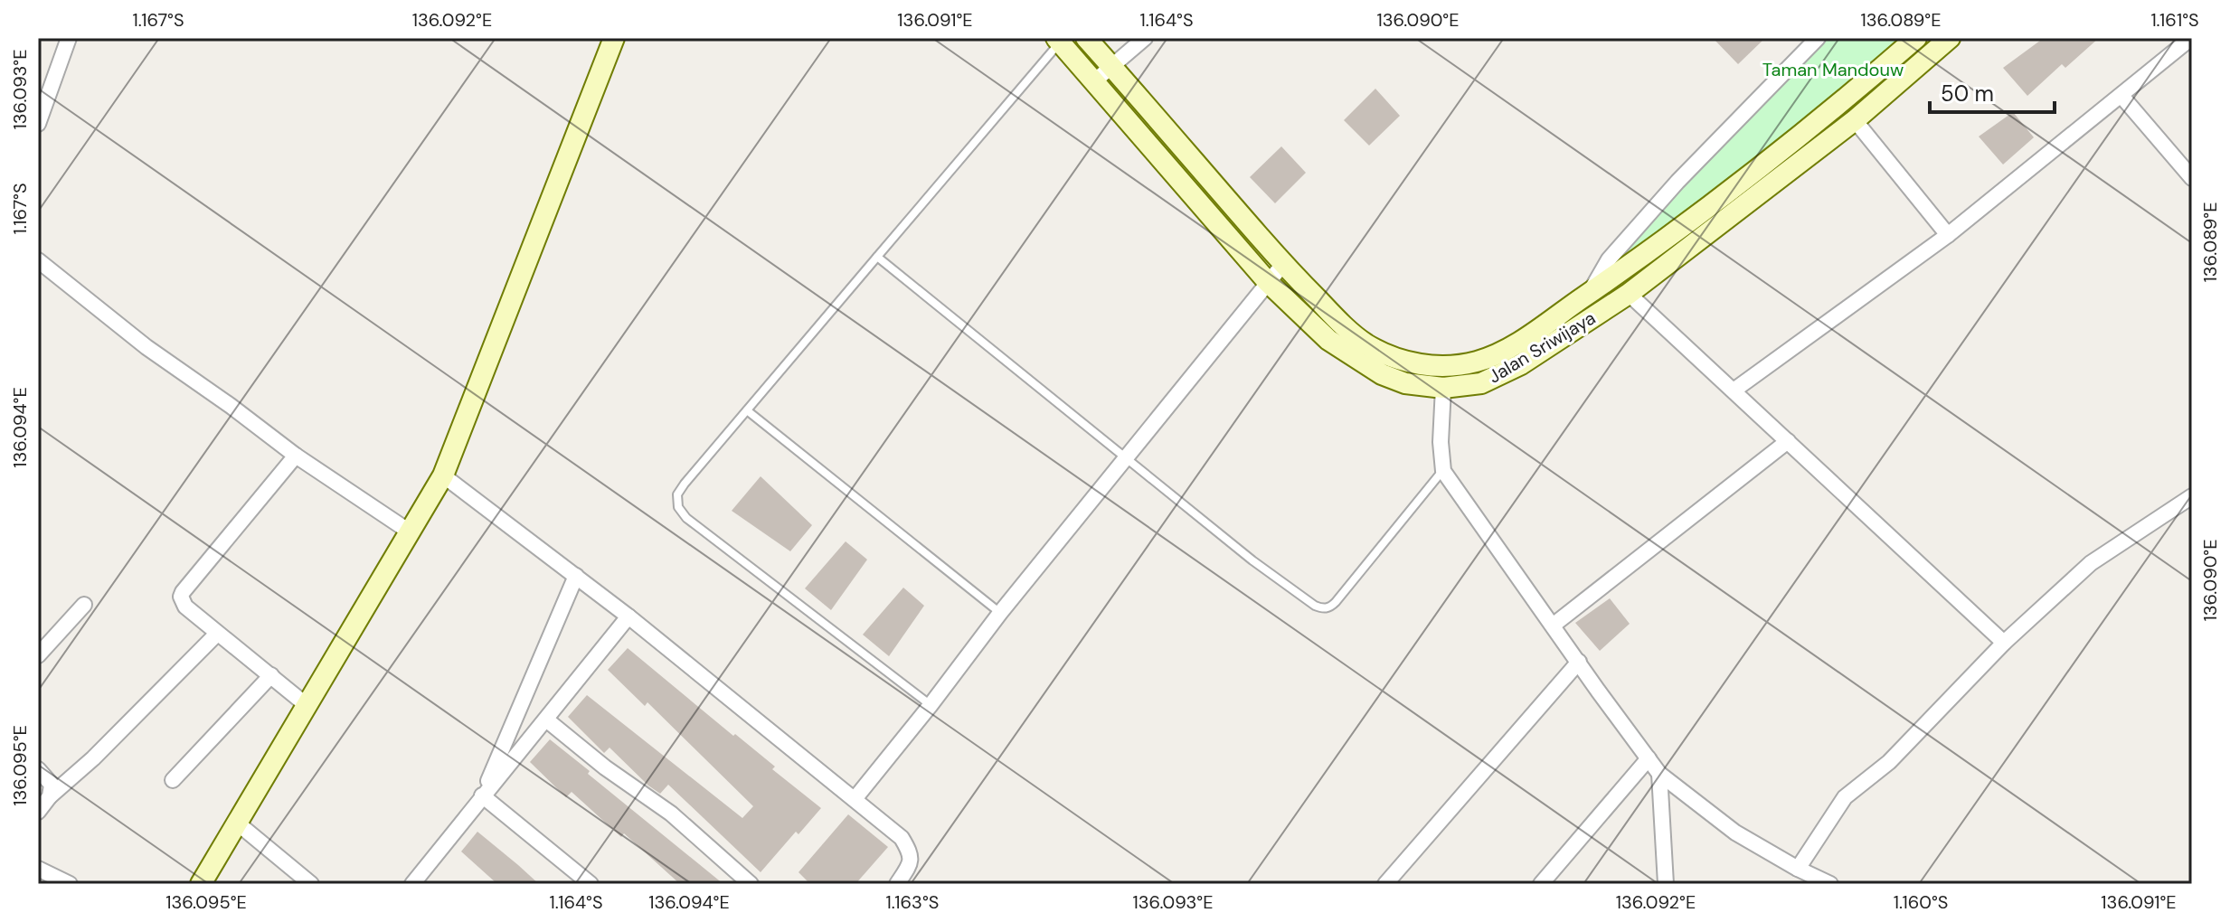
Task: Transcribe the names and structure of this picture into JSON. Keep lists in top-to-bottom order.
{
  "streets": {
    "main road": ["Jalan Sriwijaya"]
  },
  "parks": ["Taman Mandouw"],
  "scale_bar": "50 m",
  "coordinates": [
    "1.167°S",
    "136.092°E",
    "136.091°E",
    "1.164°S",
    "136.090°E",
    "136.089°E",
    "1.161°S",
    "136.093°E",
    "136.094°E",
    "136.095°E",
    "1.163°S",
    "1.160°S"
  ]
}
